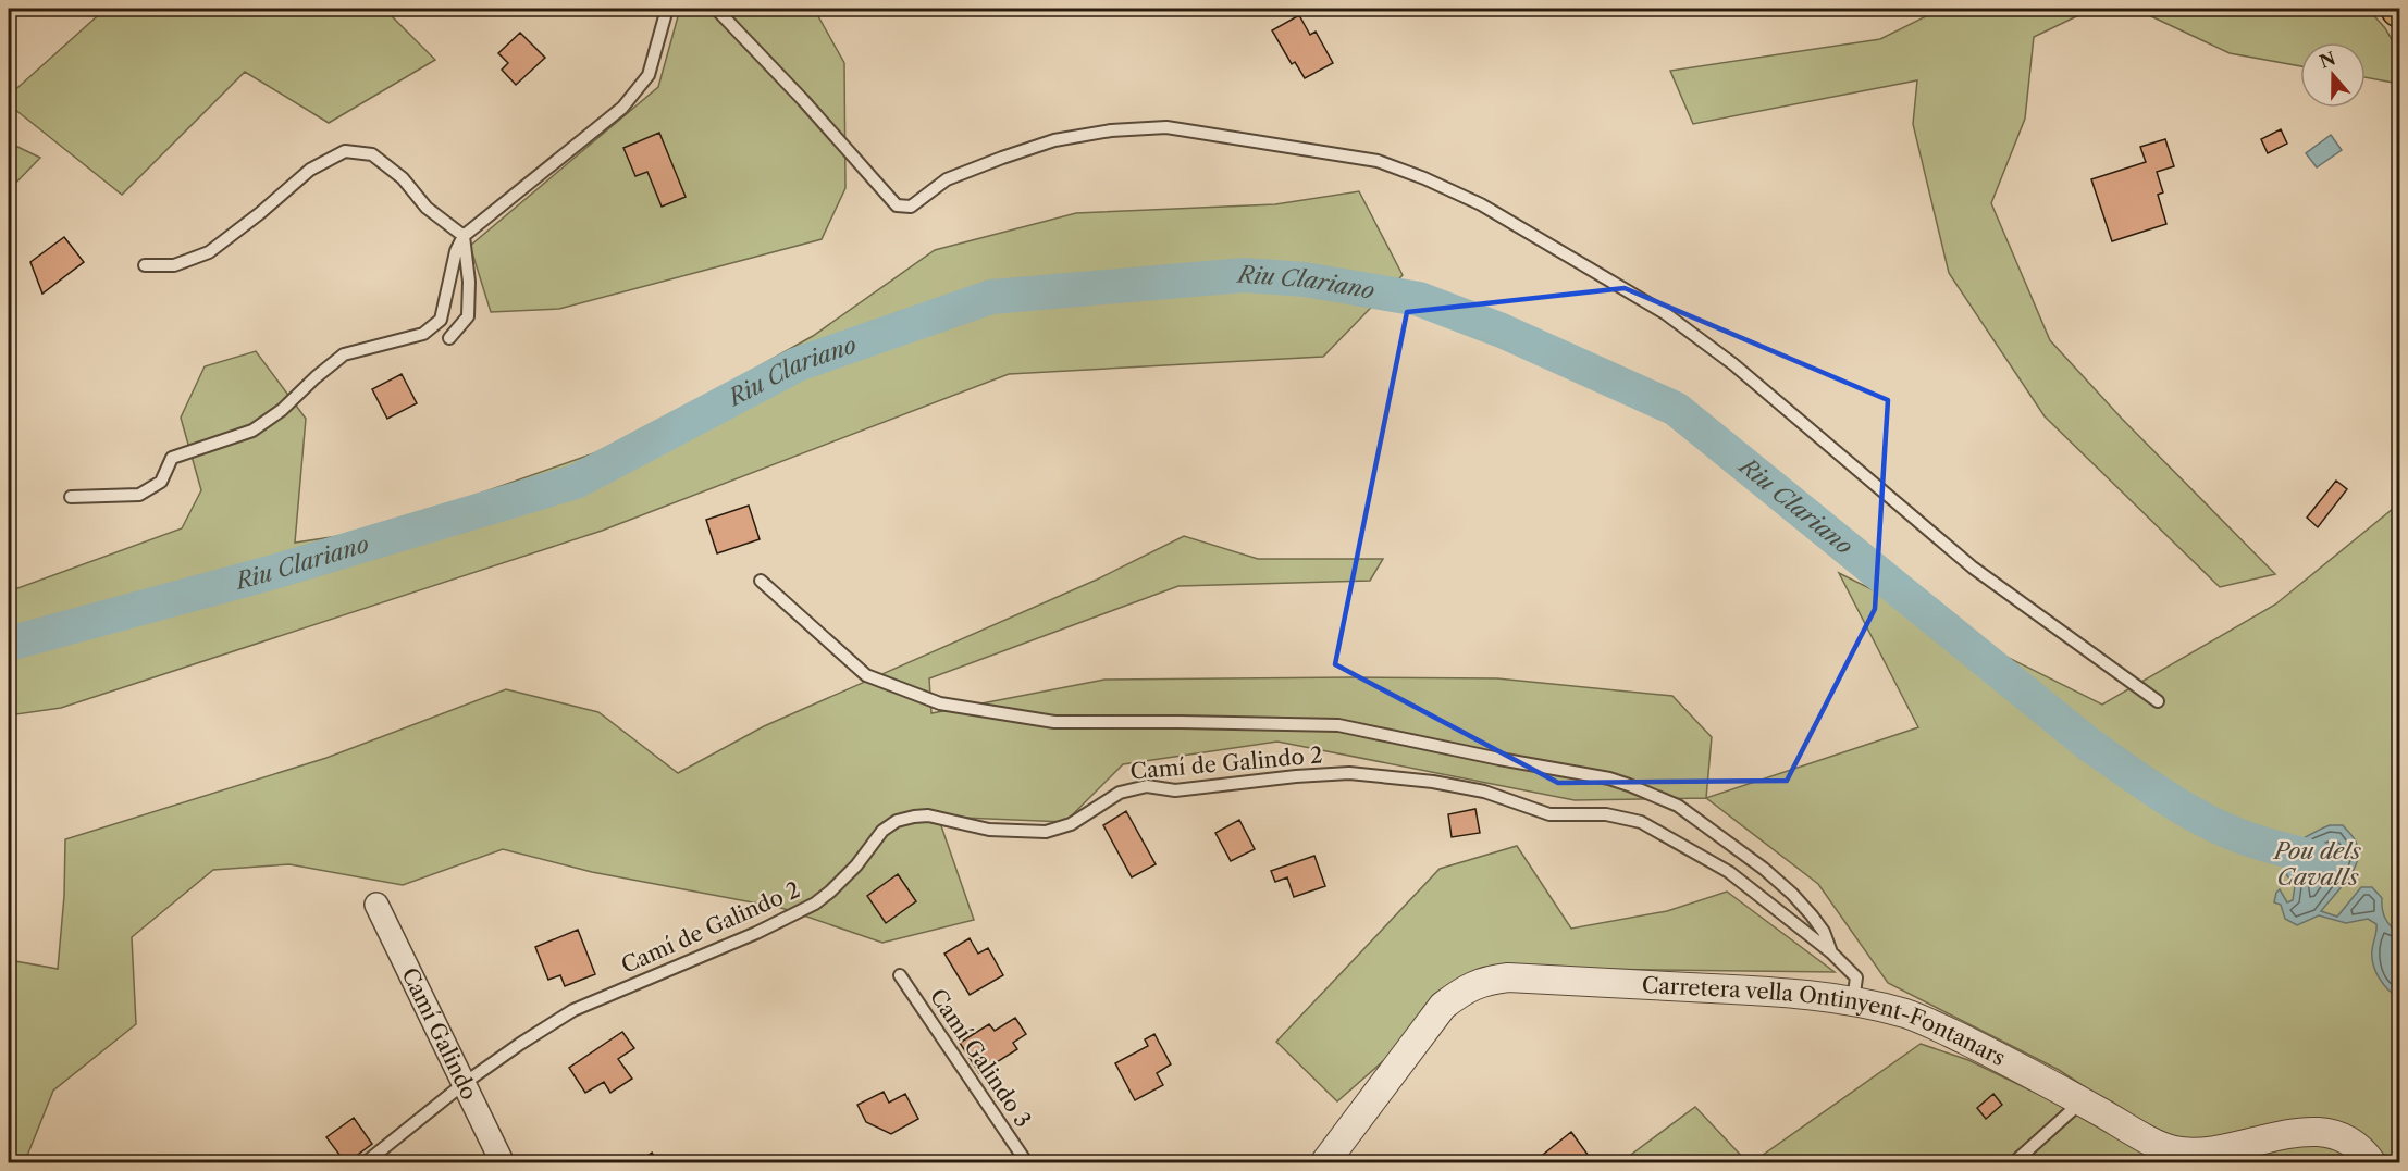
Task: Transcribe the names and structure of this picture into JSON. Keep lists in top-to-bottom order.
{
  "streets": {
    "street": ["Carretera vella Ontinyent-Fontanars", "Camí Galindo"],
    "lane": ["Camí de Galindo 2", "Camí Galindo 3"]
  },
  "crossings": [
    ["Camí de Galindo 2", "Carretera vella Ontinyent-Fontanars"],
    ["Camí de Galindo 2", "Camí Galindo"]
  ],
  "water": ["Riu Clariano", "Pou dels Cavalls"],
  "north": "top"
}
